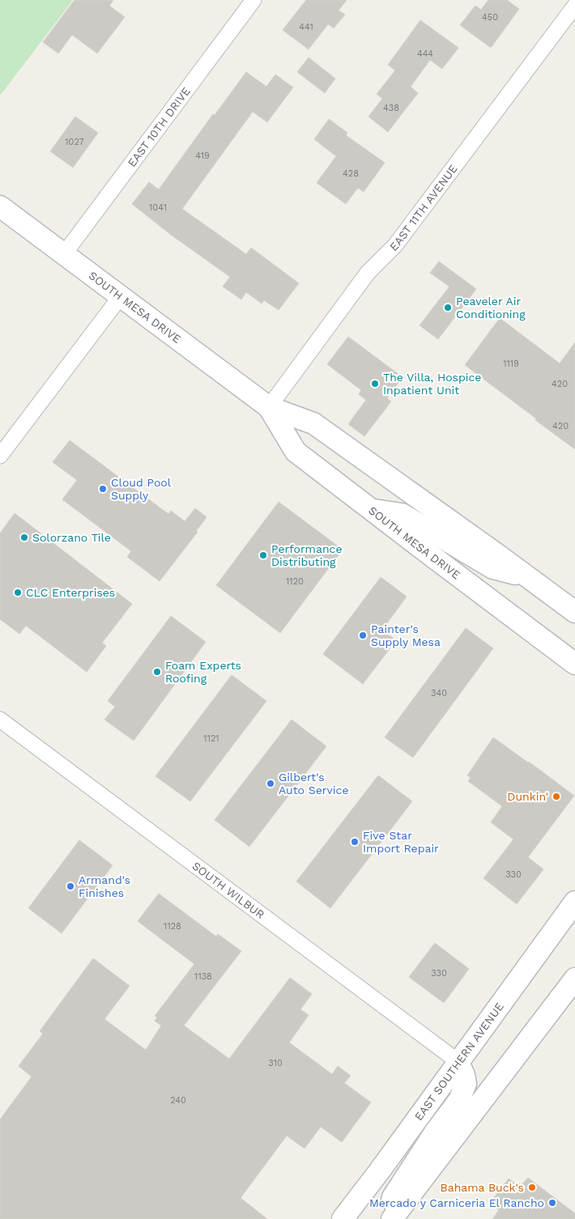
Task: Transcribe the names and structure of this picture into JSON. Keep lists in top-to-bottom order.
{
  "streets": {
    "main road": ["SOUTH MESA DRIVE", "EAST SOUTHERN AVENUE"],
    "street": ["EAST 10TH DRIVE", "EAST 11TH AVENUE", "SOUTH WILBUR"]
  },
  "crossings": [
    ["EAST 10TH DRIVE", "SOUTH MESA DRIVE"],
    ["EAST 11TH AVENUE", "SOUTH MESA DRIVE"],
    ["SOUTH WILBUR", "EAST SOUTHERN AVENUE"]
  ],
  "places": [
    "Peaveler Air Conditioning",
    "The Villa, Hospice Inpatient Unit",
    "Cloud Pool Supply",
    "Solorzano Tile",
    "Performance Distributing",
    "CLC Enterprises",
    "Painter's Supply Mesa",
    "Foam Experts Roofing",
    "Gilbert's Auto Service",
    "Dunkin'",
    "Five Star Import Repair",
    "Armand's Finishes",
    "Bahama Buck's",
    "Mercado y Carniceria El Rancho"
  ],
  "house_numbers": [
    "450",
    "441",
    "444",
    "438",
    "1027",
    "419",
    "428",
    "1041",
    "1119",
    "420",
    "420",
    "1120",
    "340",
    "1121",
    "330",
    "1128",
    "330",
    "1138",
    "310",
    "240"
  ]
}
